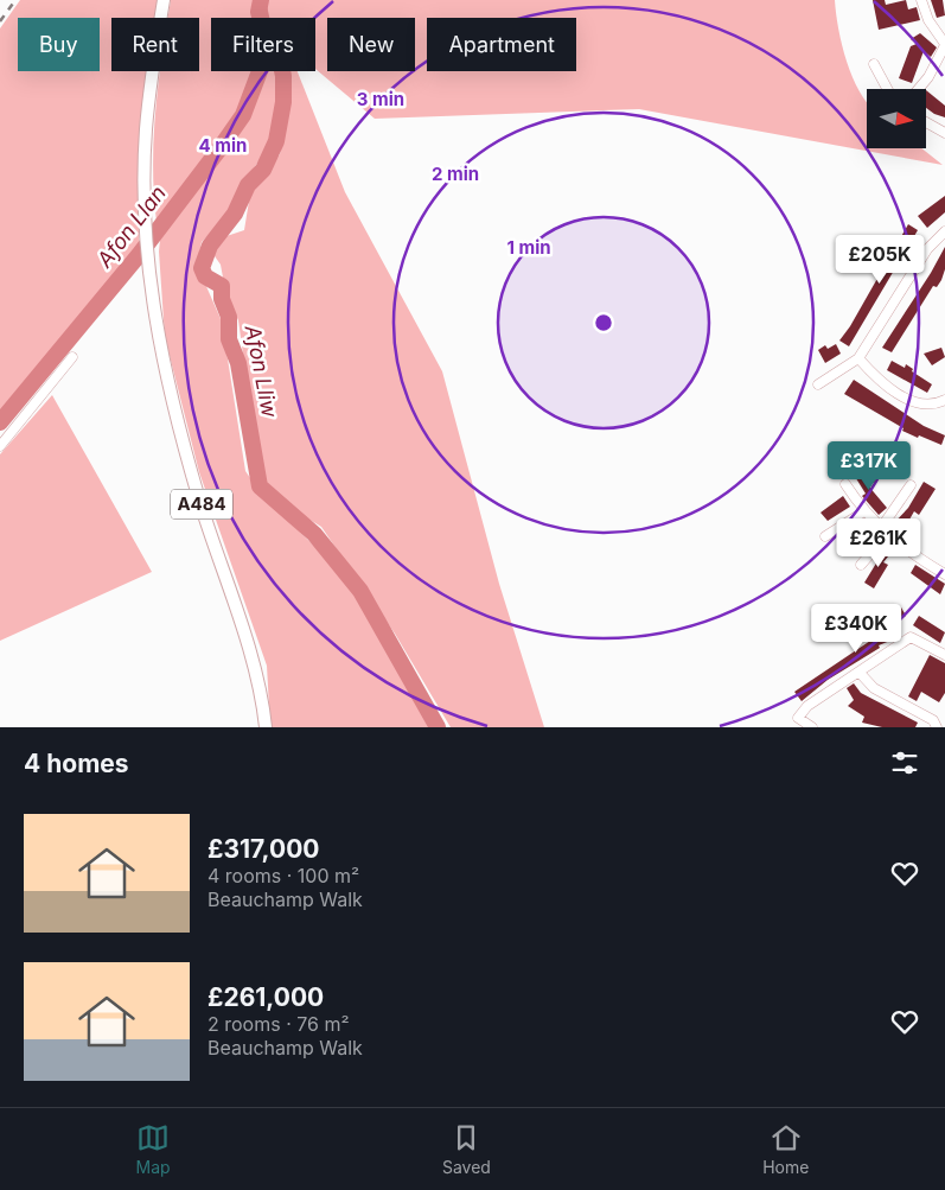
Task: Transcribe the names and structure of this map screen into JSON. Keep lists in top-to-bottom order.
{
  "streets": {
    "main road": ["A484"]
  },
  "water": ["Afon Llan", "Afon Lliw"],
  "north": "right",
  "page": {
    "chip": [
      "Buy",
      "Rent",
      "Filters",
      "New",
      "Apartment"
    ],
    "price": [
      "£205K",
      "£317K",
      "£261K",
      "£340K"
    ],
    "heading": "4 homes",
    "list": [
      {
        "name": "£317,000",
        "note": "4 rooms · 100 m² · Beauchamp Walk"
      },
      {
        "name": "£261,000",
        "note": "2 rooms · 76 m² · Beauchamp Walk"
      }
    ],
    "tabs": ["Map", "Saved", "Home"]
  },
  "rings": [
    "3 min",
    "4 min",
    "2 min",
    "1 min"
  ]
}
